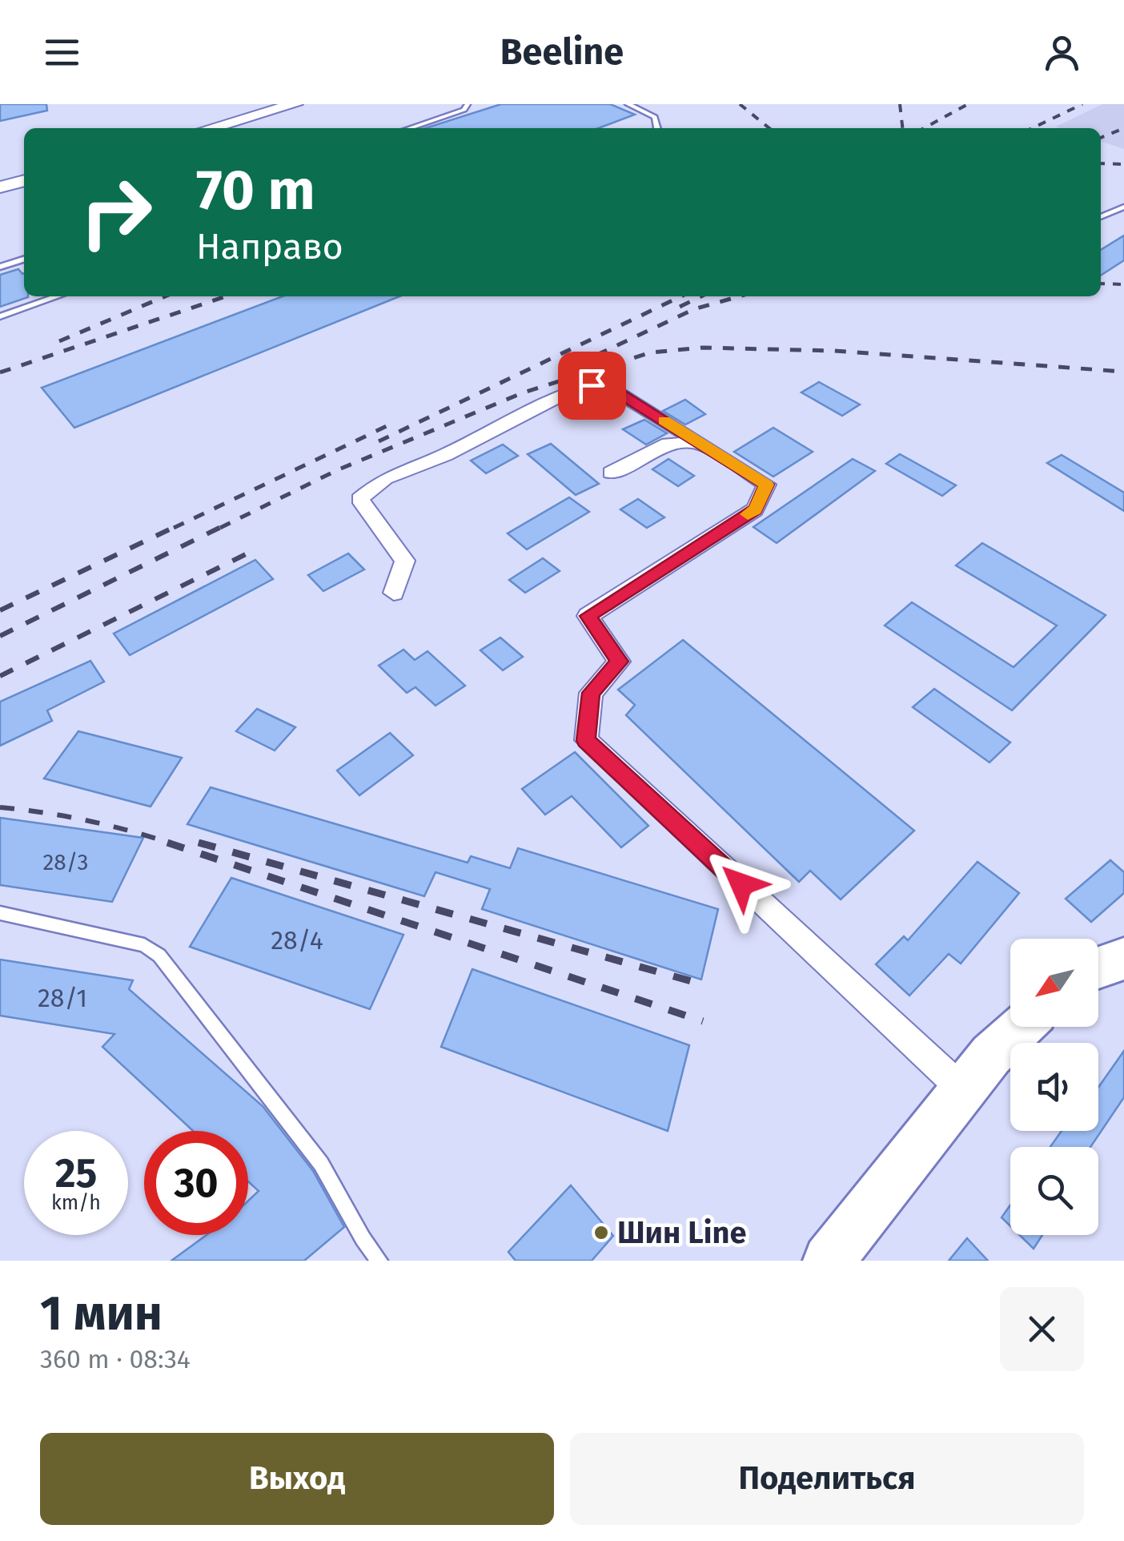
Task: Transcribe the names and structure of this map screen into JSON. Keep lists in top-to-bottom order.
{
  "places": ["Шин Line"],
  "house_numbers": ["28/3", "28/4", "28/1"],
  "north": "bottom left",
  "page": {
    "header": "Beeline",
    "turn": ["70 m", "Направо"],
    "speed": "25 km/h",
    "limit": "30",
    "heading": ["1 мин", "360 m · 08:34"],
    "buttons": ["Выход", "Поделиться"]
  }
}
